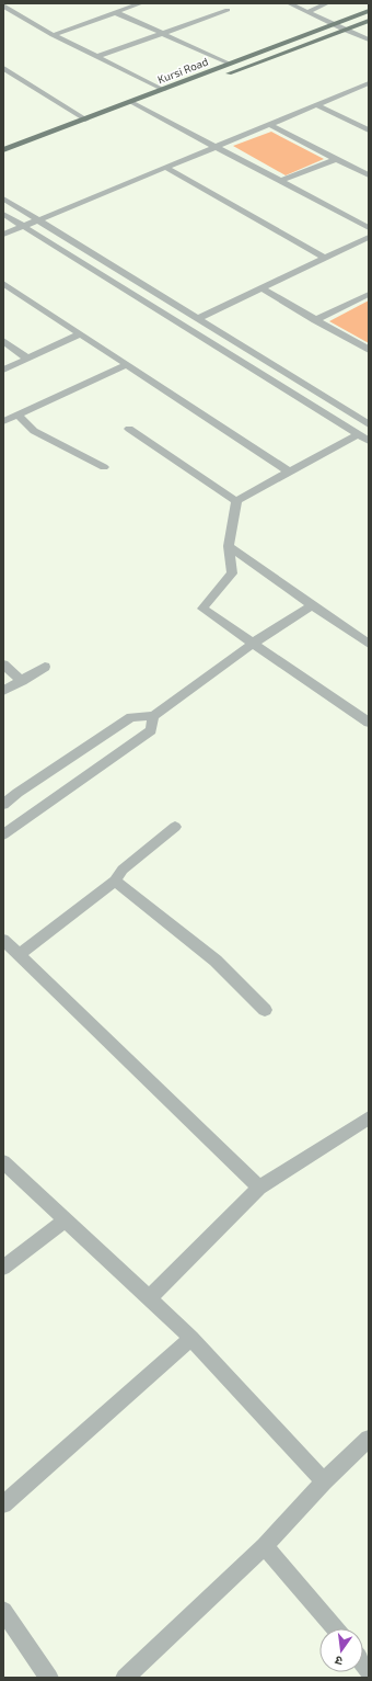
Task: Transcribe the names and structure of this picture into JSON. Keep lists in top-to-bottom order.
{
  "streets": {
    "main road": ["Kursi Road"]
  },
  "north": "bottom"
}
